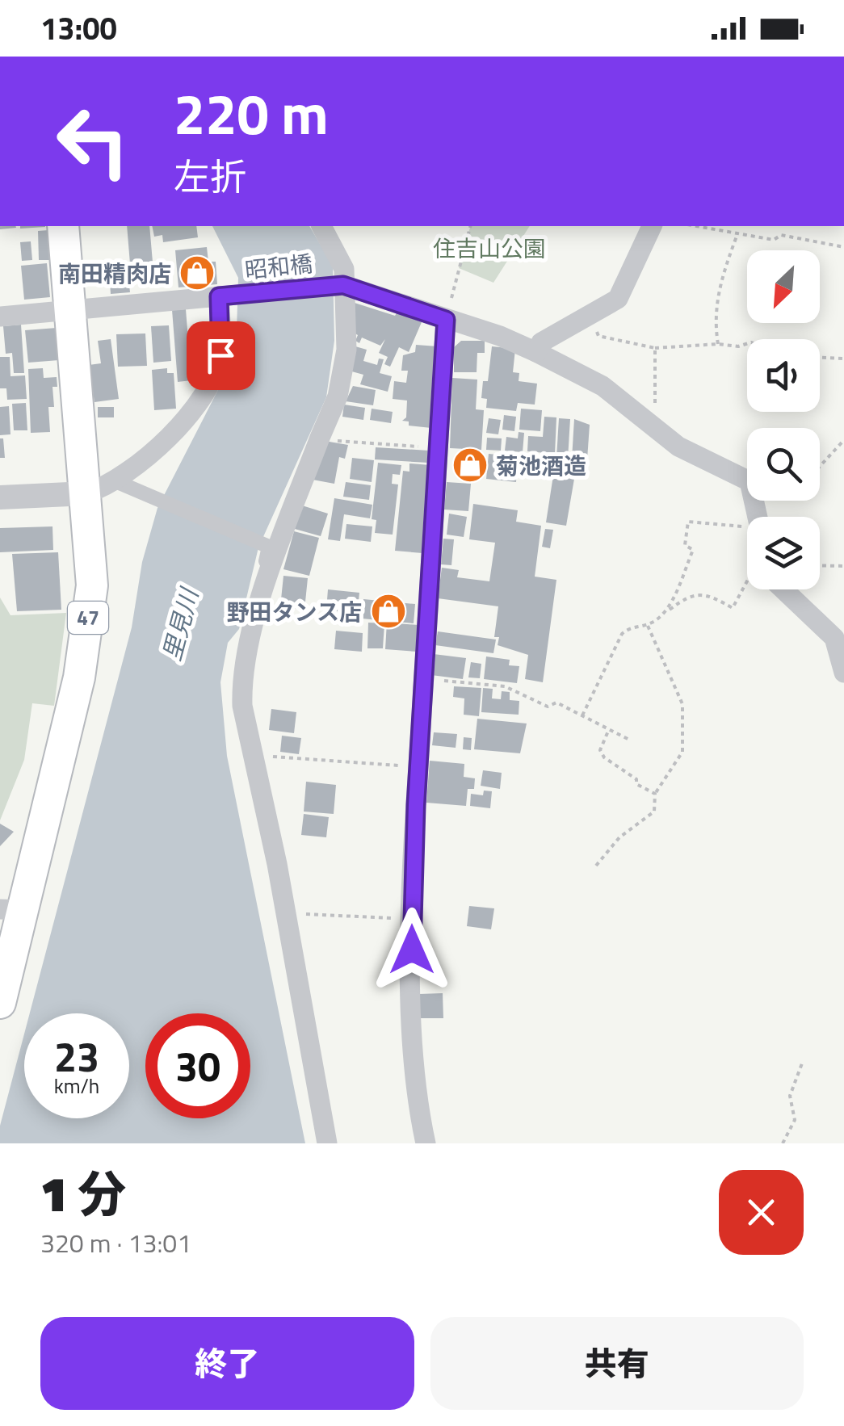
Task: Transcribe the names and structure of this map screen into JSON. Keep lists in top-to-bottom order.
{
  "streets": {
    "main road": ["47"],
    "street": ["昭和橋"]
  },
  "crossings": [
    ["昭和橋", "47"]
  ],
  "water": ["里見川"],
  "parks": ["住吉山公園"],
  "places": {
    "shop": ["南田精肉店", "菊池酒造", "野田タンス店"]
  },
  "north": "bottom left",
  "page": {
    "status": "13:00",
    "turn": ["220 m", "左折"],
    "speed": "23 km/h",
    "limit": "30",
    "heading": ["1 分", "320 m · 13:01"],
    "buttons": ["終了", "共有"]
  }
}
